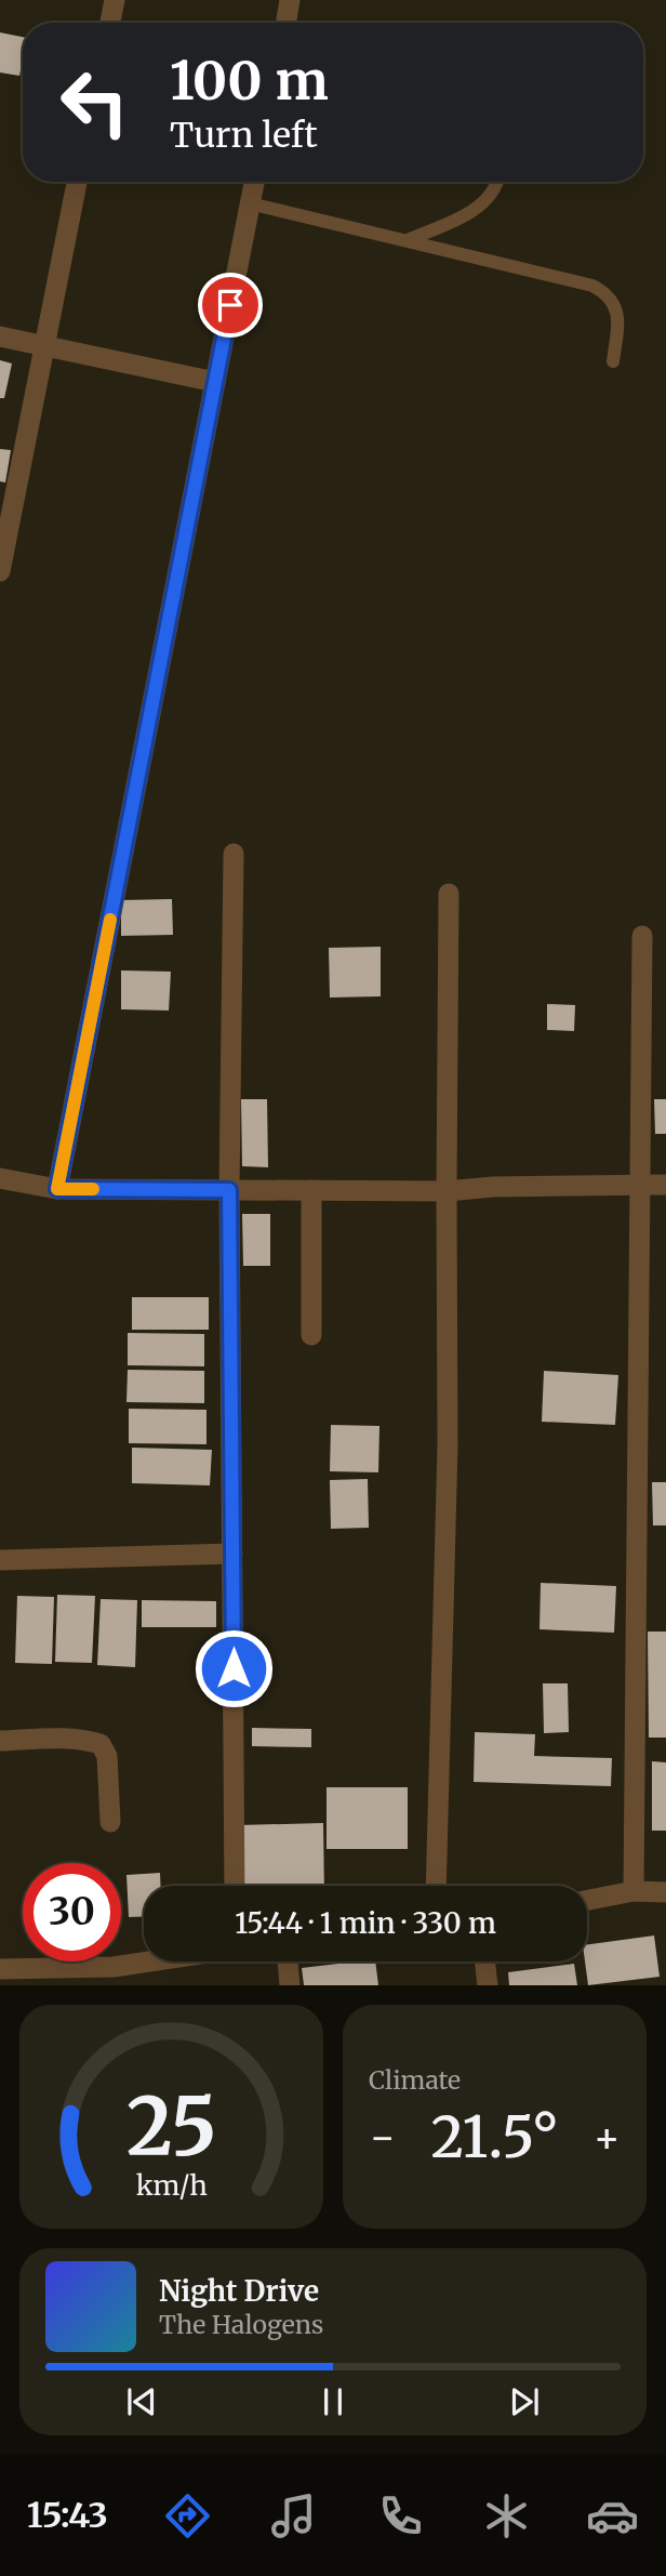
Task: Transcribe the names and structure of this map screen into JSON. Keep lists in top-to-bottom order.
{
  "page": {
    "turn": ["100 m", "Turn left"],
    "limit": "30",
    "trip": "15:44 · 1 min · 330 m",
    "tile": "Climate",
    "heat": ["−", "21.5°", "+"],
    "song": ["Night Drive", "The Halogens"],
    "tabs": "15:43",
    "gauge": ["25", "km/h"]
  }
}
